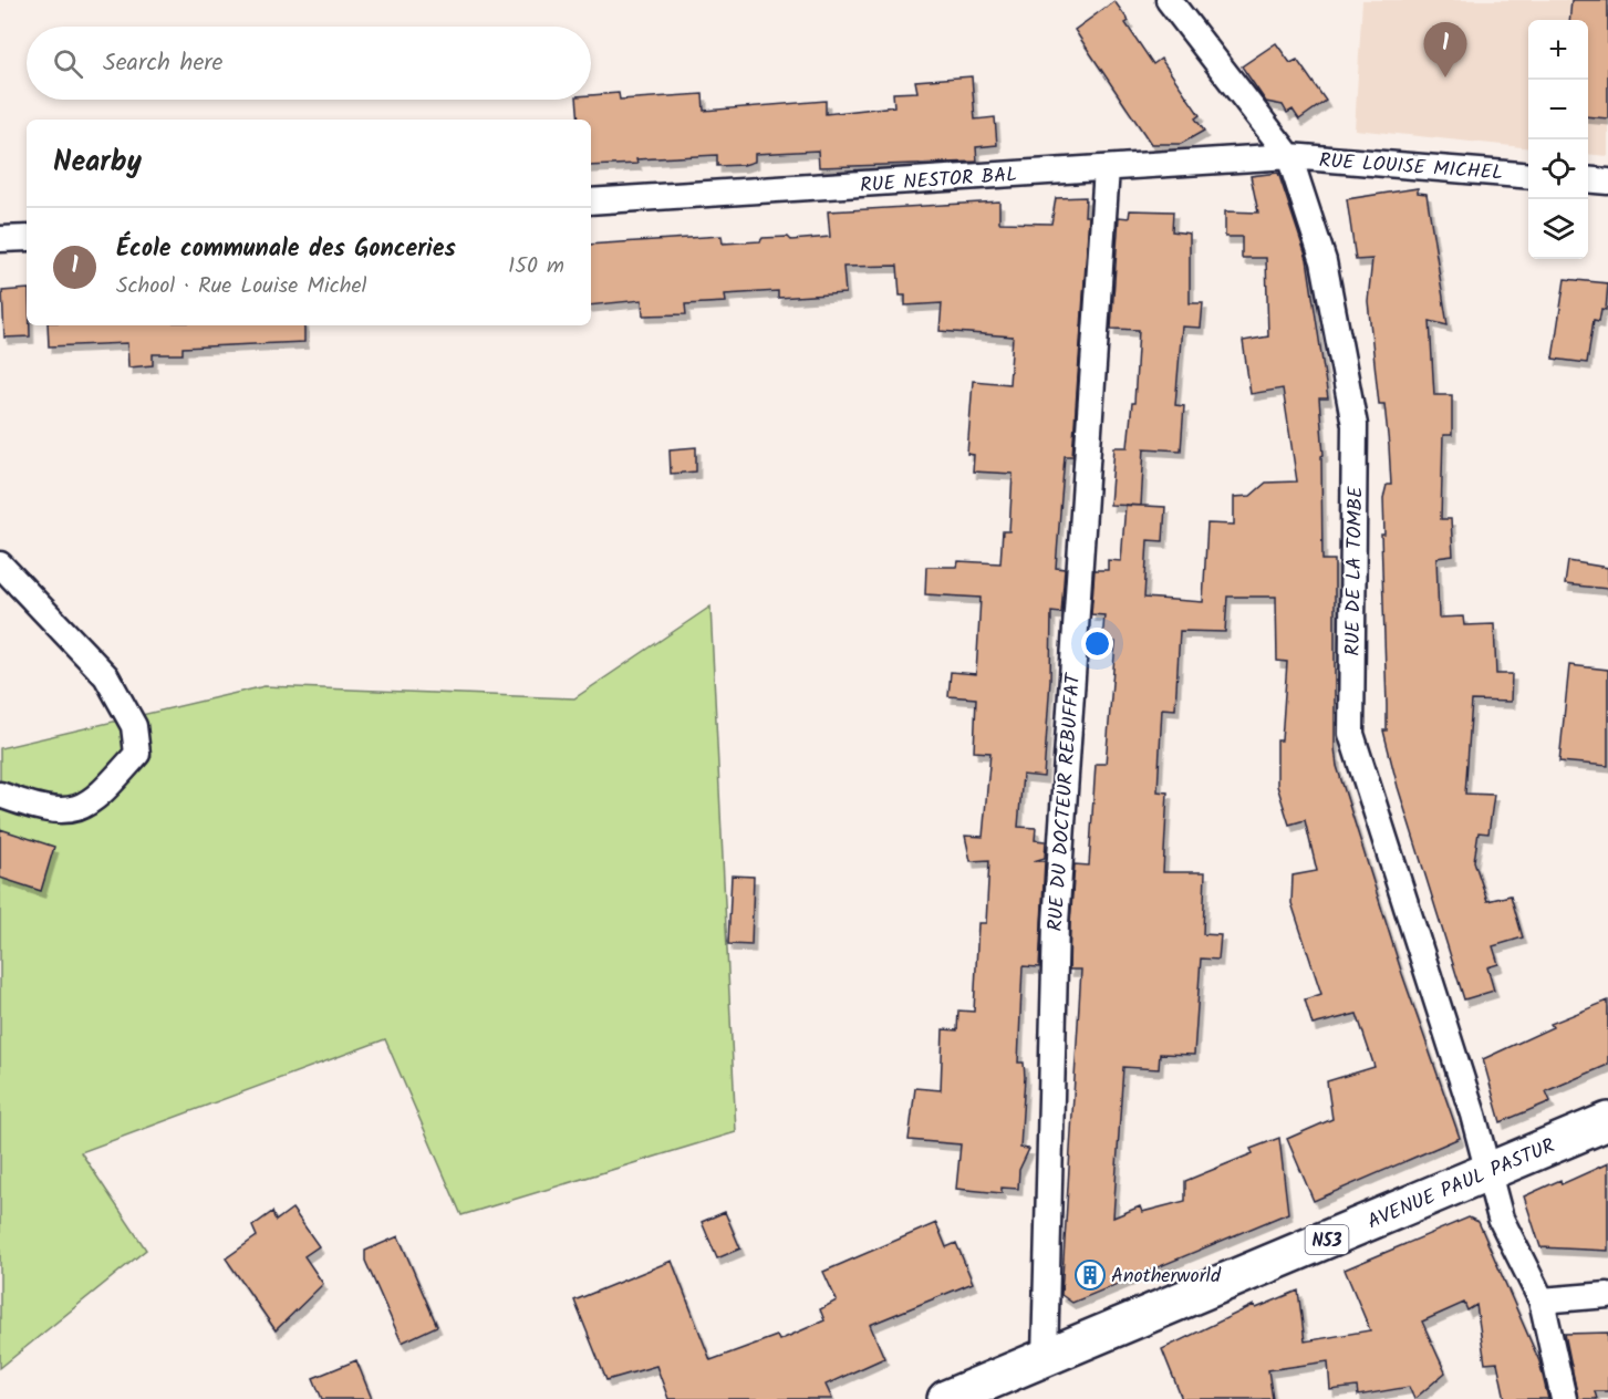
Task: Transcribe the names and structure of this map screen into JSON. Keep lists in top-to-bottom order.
{
  "streets": {
    "main road": ["AVENUE PAUL PASTUR", "N53"],
    "street": [
      "RUE LOUISE MICHEL",
      "RUE NESTOR BAL",
      "RUE DE LA TOMBE",
      "RUE DU DOCTEUR REBUFFAT"
    ]
  },
  "crossings": [
    ["RUE LOUISE MICHEL", "RUE NESTOR BAL"],
    ["RUE LOUISE MICHEL", "RUE DE LA TOMBE"],
    ["RUE NESTOR BAL", "RUE DE LA TOMBE"],
    ["RUE NESTOR BAL", "RUE DU DOCTEUR REBUFFAT"],
    ["RUE DE LA TOMBE", "AVENUE PAUL PASTUR"],
    ["RUE DU DOCTEUR REBUFFAT", "AVENUE PAUL PASTUR"]
  ],
  "places": {
    "building": ["Anotherworld"]
  },
  "page": {
    "map_buttons": ["+", "−"],
    "pins": "1",
    "search": "Search here",
    "heading": "Nearby",
    "list": [
      {
        "mark": "1",
        "name": "École communale des Gonceries",
        "note": "School · Rue Louise Michel",
        "value": "150 m"
      }
    ]
  }
}
